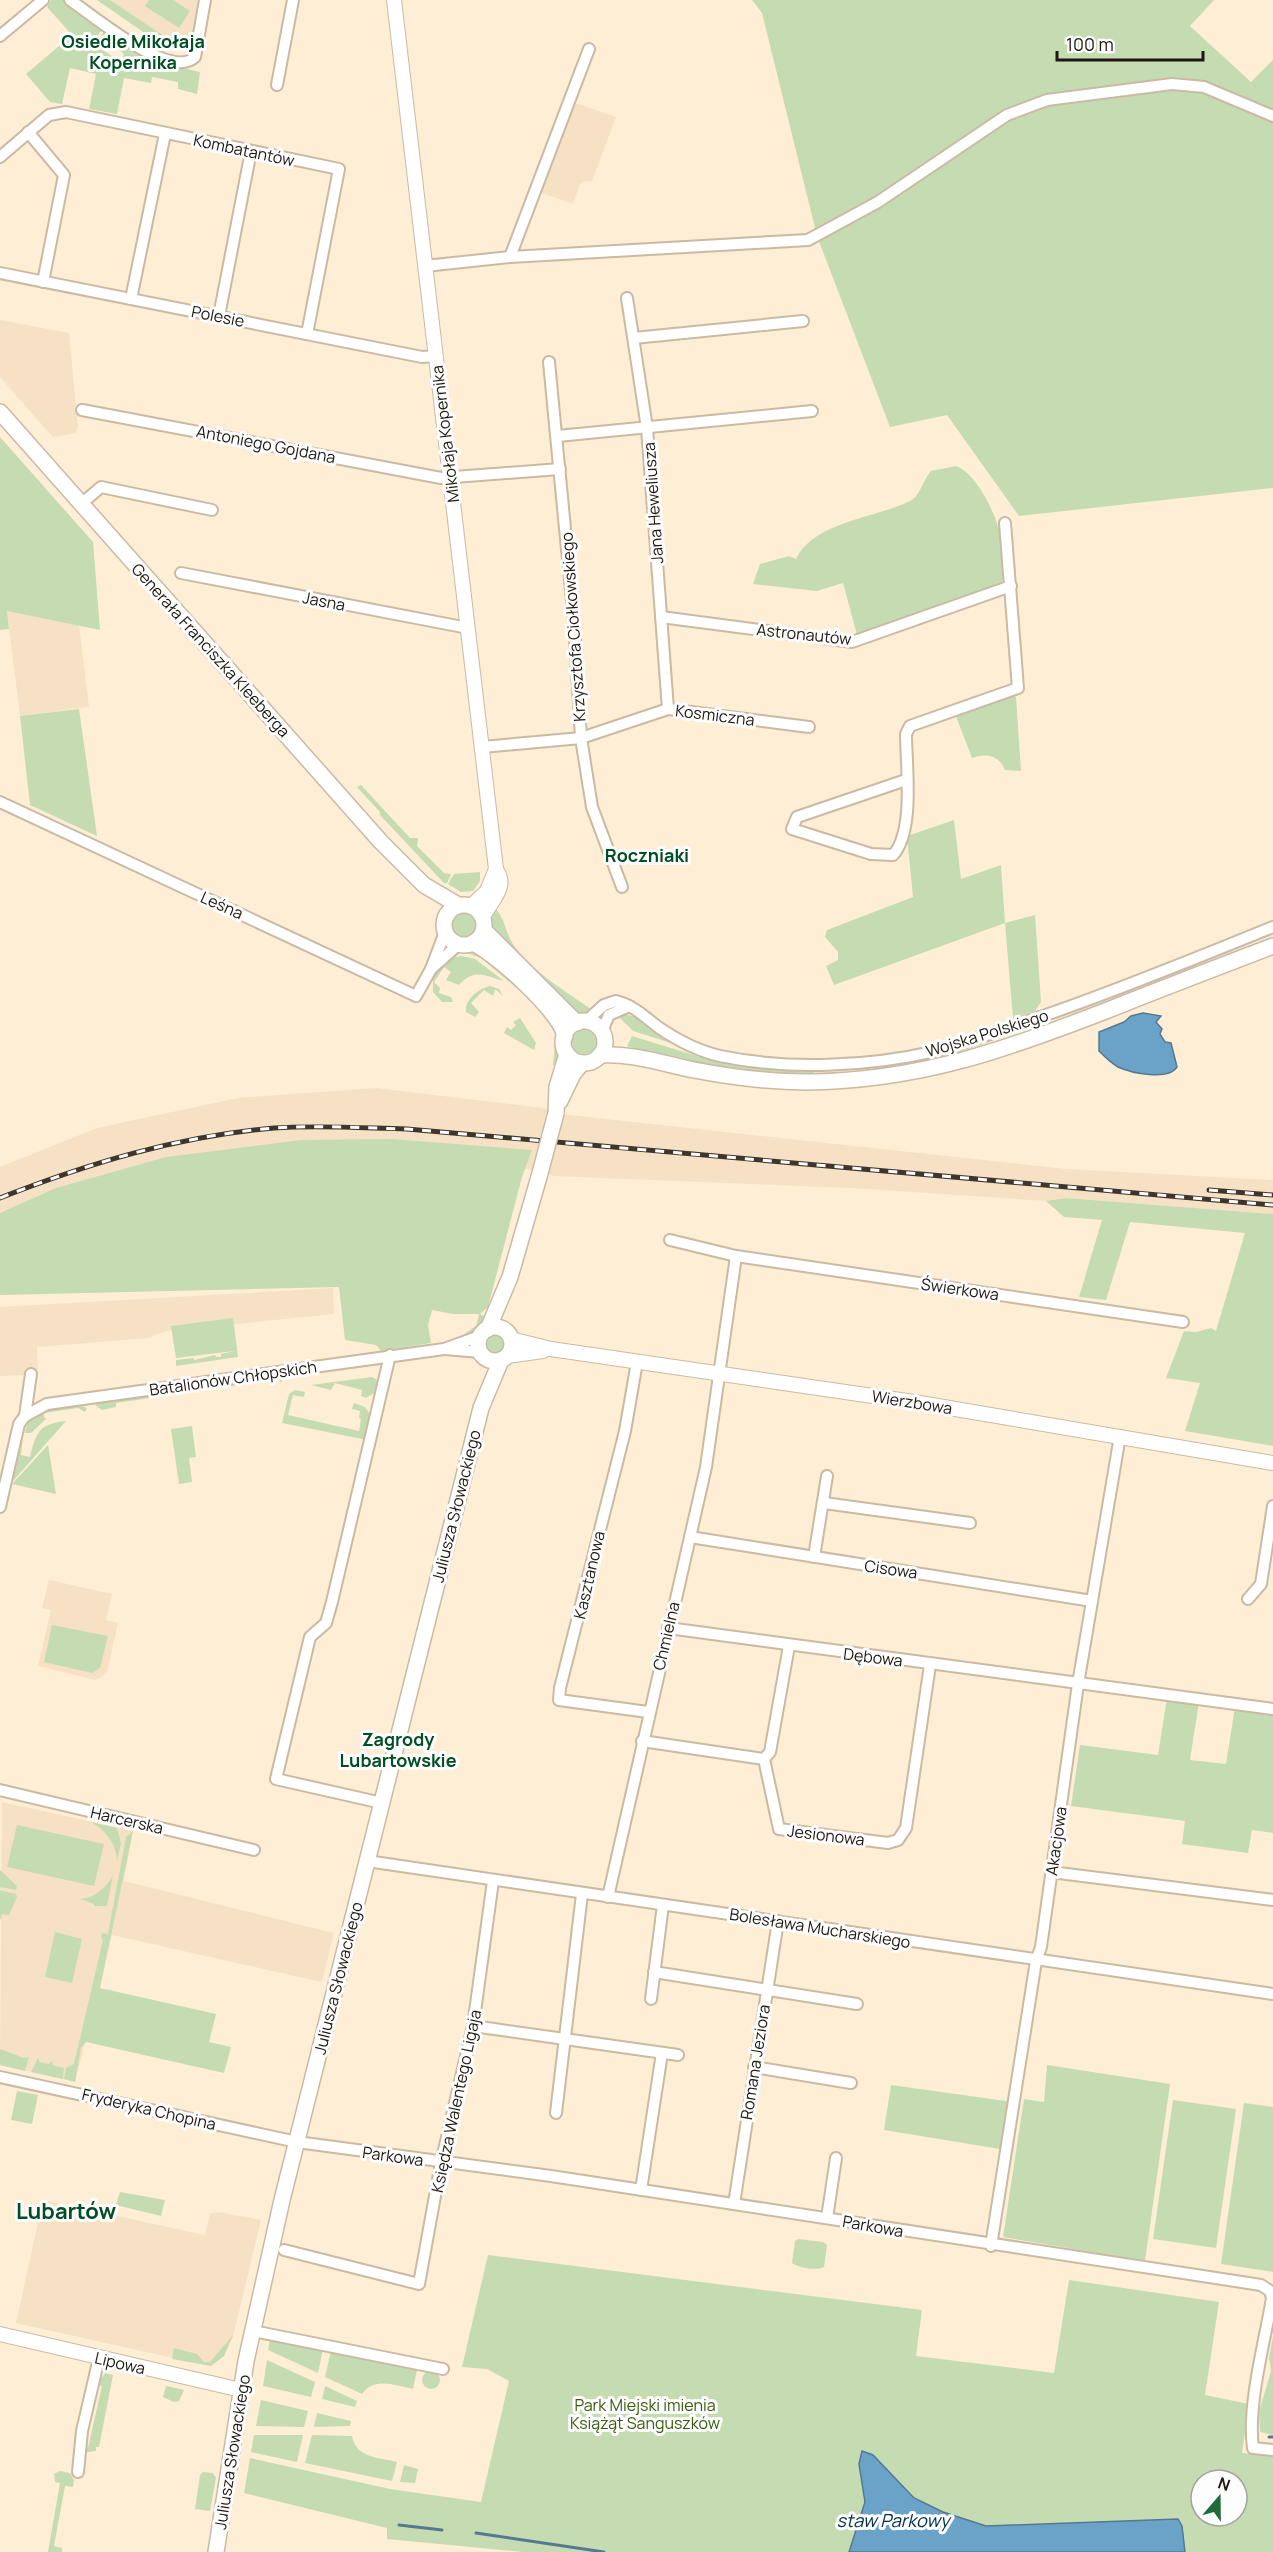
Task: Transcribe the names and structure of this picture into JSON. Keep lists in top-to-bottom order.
{
  "streets": {
    "main road": ["Generała Franciszka Kleeberga", "Wojska Polskiego", "Juliusza Słowackiego"],
    "street": [
      "Kombatantów",
      "Polesie",
      "Mikołaja Kopernika",
      "Antoniego Gojdana",
      "Jana Heweliusza",
      "Jasna",
      "Krzysztofa Ciołkowskiego",
      "Astronautów",
      "Kosmiczna",
      "Leśna",
      "Świerkowa",
      "Batalionów Chłopskich",
      "Wierzbowa",
      "Cisowa",
      "Kasztanowa",
      "Chmielna",
      "Dębowa",
      "Harcerska",
      "Jesionowa",
      "Akacjowa",
      "Bolesława Mucharskiego",
      "Romana Jeziora",
      "Księdza Walentego Ligaja",
      "Fryderyka Chopina",
      "Parkowa",
      "Lipowa"
    ]
  },
  "crossings": [
    ["Kombatantów", "Polesie"],
    ["Polesie", "Mikołaja Kopernika"],
    ["Mikołaja Kopernika", "Antoniego Gojdana"],
    ["Mikołaja Kopernika", "Jasna"],
    ["Mikołaja Kopernika", "Generała Franciszka Kleeberga"],
    ["Mikołaja Kopernika", "Kosmiczna"],
    ["Antoniego Gojdana", "Krzysztofa Ciołkowskiego"],
    ["Jana Heweliusza", "Astronautów"],
    ["Jana Heweliusza", "Kosmiczna"],
    ["Krzysztofa Ciołkowskiego", "Kosmiczna"],
    ["Generała Franciszka Kleeberga", "Leśna"],
    ["Wojska Polskiego", "Juliusza Słowackiego"],
    ["Batalionów Chłopskich", "Wierzbowa"],
    ["Batalionów Chłopskich", "Juliusza Słowackiego"],
    ["Wierzbowa", "Juliusza Słowackiego"],
    ["Wierzbowa", "Kasztanowa"],
    ["Wierzbowa", "Chmielna"],
    ["Wierzbowa", "Akacjowa"],
    ["Juliusza Słowackiego", "Bolesława Mucharskiego"],
    ["Juliusza Słowackiego", "Fryderyka Chopina"],
    ["Juliusza Słowackiego", "Parkowa"],
    ["Juliusza Słowackiego", "Lipowa"],
    ["Cisowa", "Chmielna"],
    ["Cisowa", "Akacjowa"],
    ["Kasztanowa", "Chmielna"],
    ["Chmielna", "Dębowa"],
    ["Chmielna", "Bolesława Mucharskiego"],
    ["Dębowa", "Jesionowa"],
    ["Dębowa", "Akacjowa"],
    ["Akacjowa", "Bolesława Mucharskiego"],
    ["Akacjowa", "Parkowa"],
    ["Bolesława Mucharskiego", "Romana Jeziora"],
    ["Bolesława Mucharskiego", "Księdza Walentego Ligaja"],
    ["Romana Jeziora", "Parkowa"],
    ["Księdza Walentego Ligaja", "Parkowa"],
    ["Fryderyka Chopina", "Parkowa"]
  ],
  "districts": [
    "Osiedle Mikołaja Kopernika",
    "Roczniaki",
    "Zagrody Lubartowskie",
    "Lubartów"
  ],
  "water": ["staw Parkowy"],
  "parks": ["Park Miejski imienia Książąt Sanguszków"],
  "scale_bar": "100 m",
  "north": "top"
}
